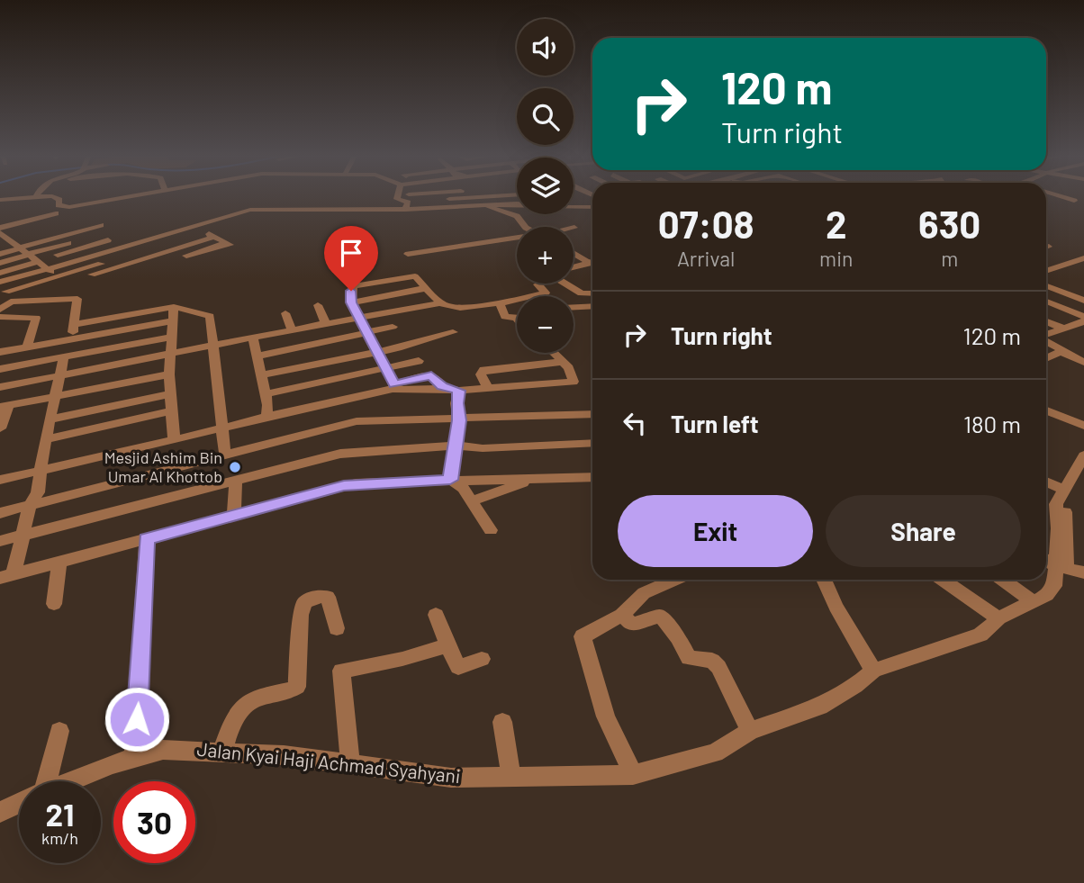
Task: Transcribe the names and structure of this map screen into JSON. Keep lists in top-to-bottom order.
{
  "streets": {
    "street": ["Jalan Kyai Haji Achmad Syahyani"]
  },
  "places": ["Mesjid Ashim Bin Umar Al Khottob"],
  "page": {
    "map_buttons": ["+", "−"],
    "turn": ["120 m", "Turn right"],
    "eta": [
      "07:08",
      "Arrival",
      "2",
      "min",
      "630",
      "m"
    ],
    "list": [
      {
        "name": "Turn right",
        "value": "120 m"
      },
      {
        "name": "Turn left",
        "value": "180 m"
      }
    ],
    "buttons": ["Exit", "Share"],
    "speed": "21 km/h",
    "limit": "30"
  }
}
